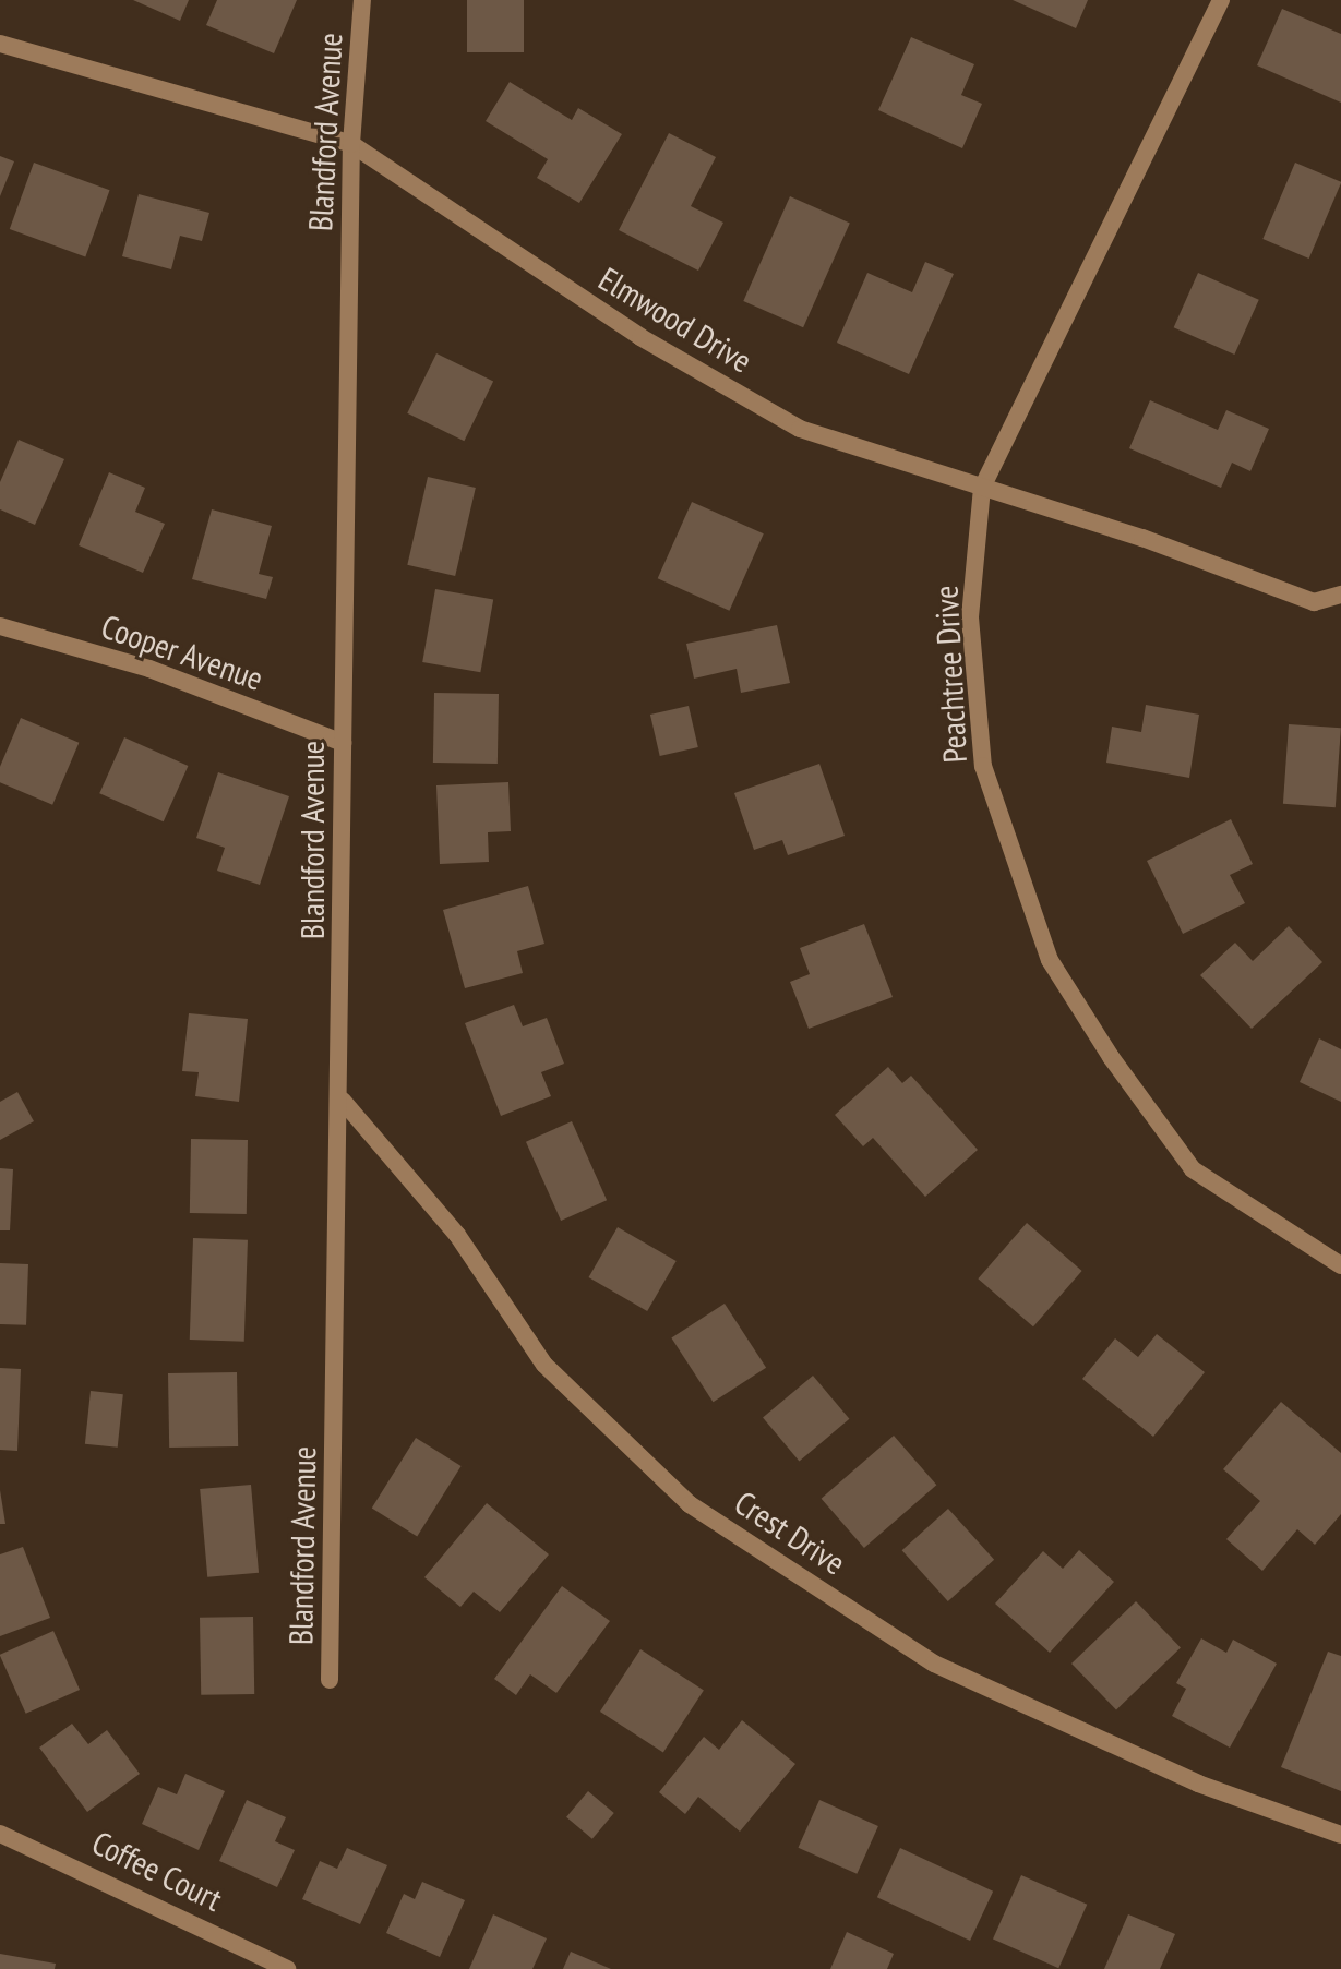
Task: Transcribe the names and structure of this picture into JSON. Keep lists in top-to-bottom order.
{
  "streets": {
    "street": [
      "Blandford Avenue",
      "Elmwood Drive",
      "Cooper Avenue",
      "Peachtree Drive",
      "Crest Drive",
      "Coffee Court"
    ]
  },
  "crossings": [
    ["Blandford Avenue", "Elmwood Drive"],
    ["Blandford Avenue", "Cooper Avenue"],
    ["Blandford Avenue", "Crest Drive"],
    ["Elmwood Drive", "Peachtree Drive"]
  ]
}
